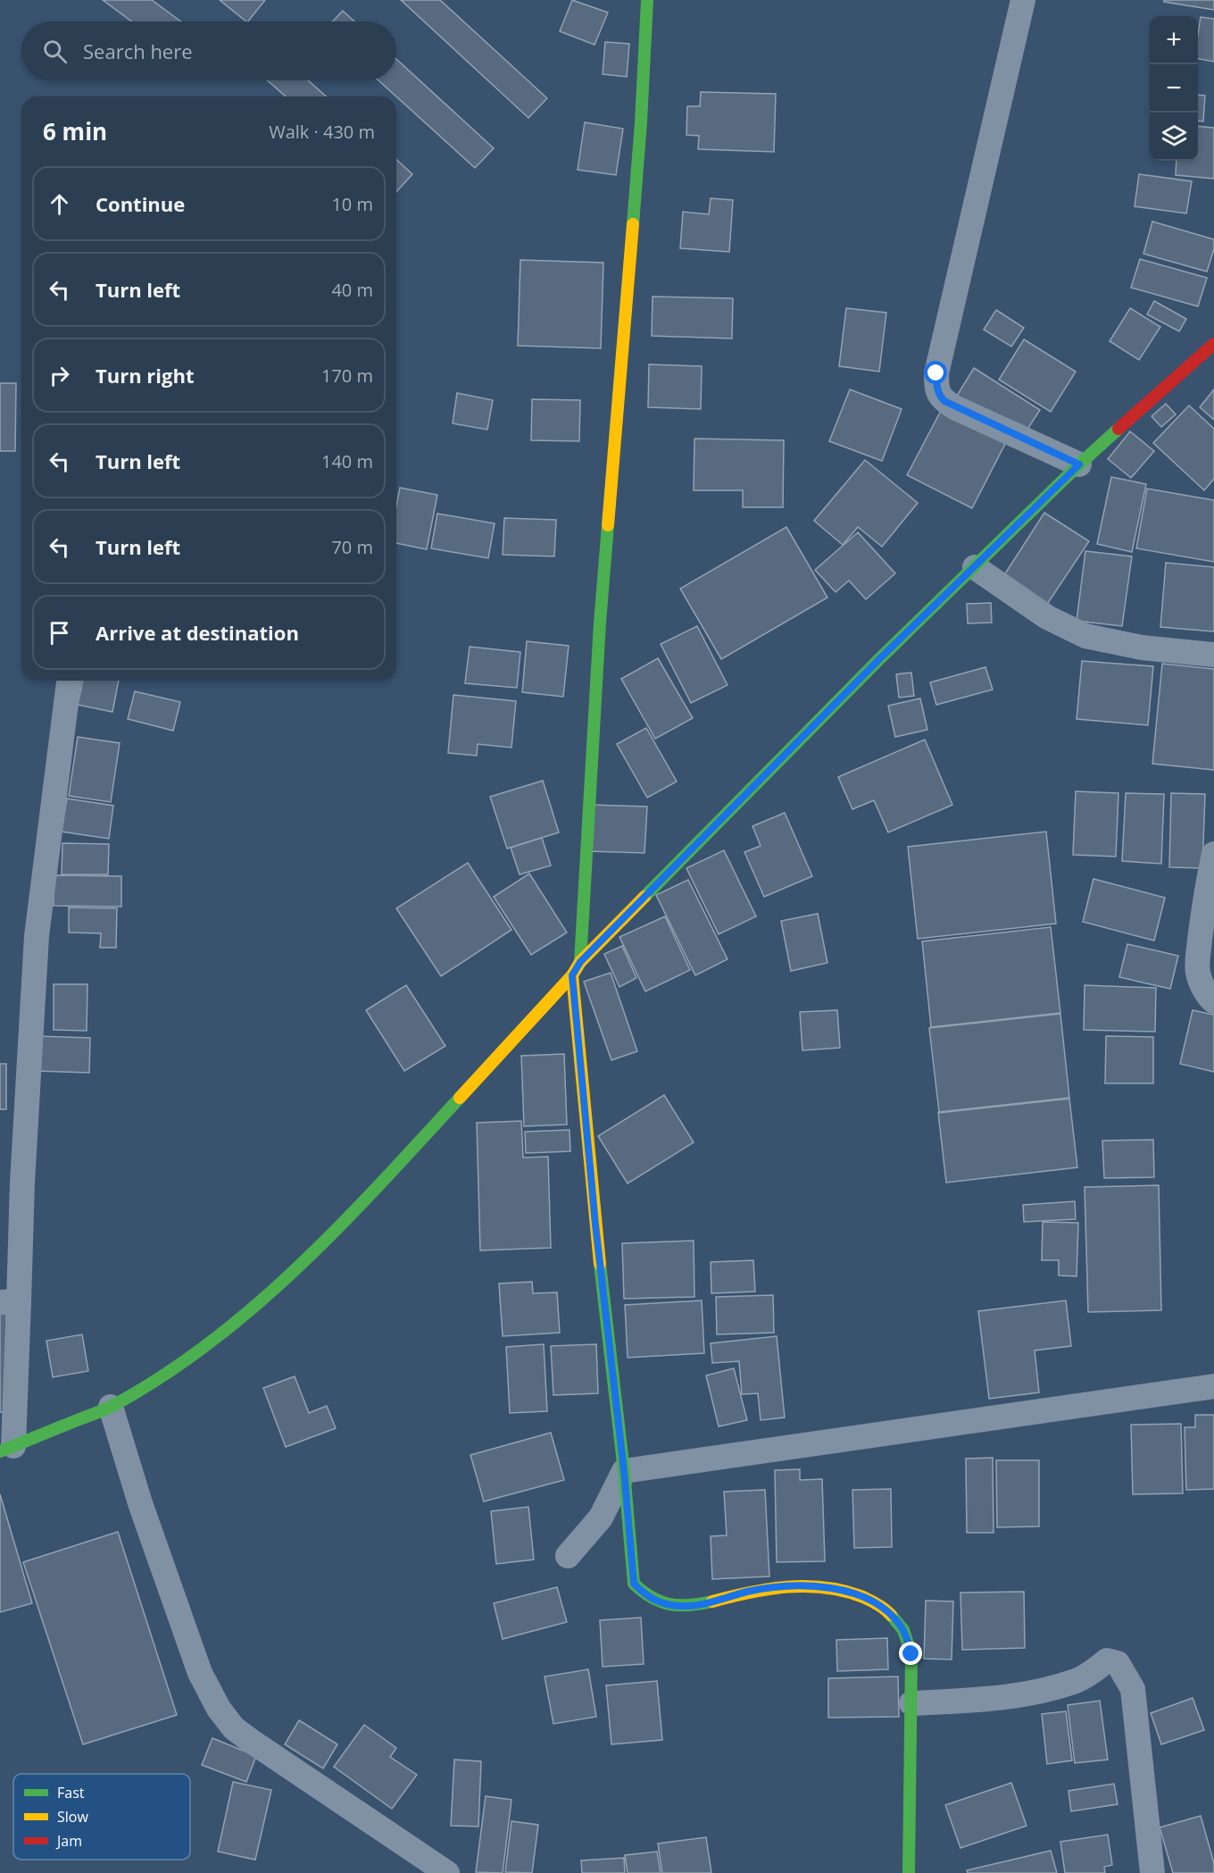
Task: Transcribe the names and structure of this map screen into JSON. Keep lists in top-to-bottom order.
{
  "legend": ["Fast", "Slow", "Jam"],
  "page": {
    "map_buttons": ["+", "−"],
    "search": "Search here",
    "heading": ["6 min", "Walk · 430 m"],
    "list": [
      ["Continue", "10 m"],
      ["Turn left", "40 m"],
      ["Turn right", "170 m"],
      ["Turn left", "140 m"],
      ["Turn left", "70 m"],
      "Arrive at destination"
    ]
  }
}
